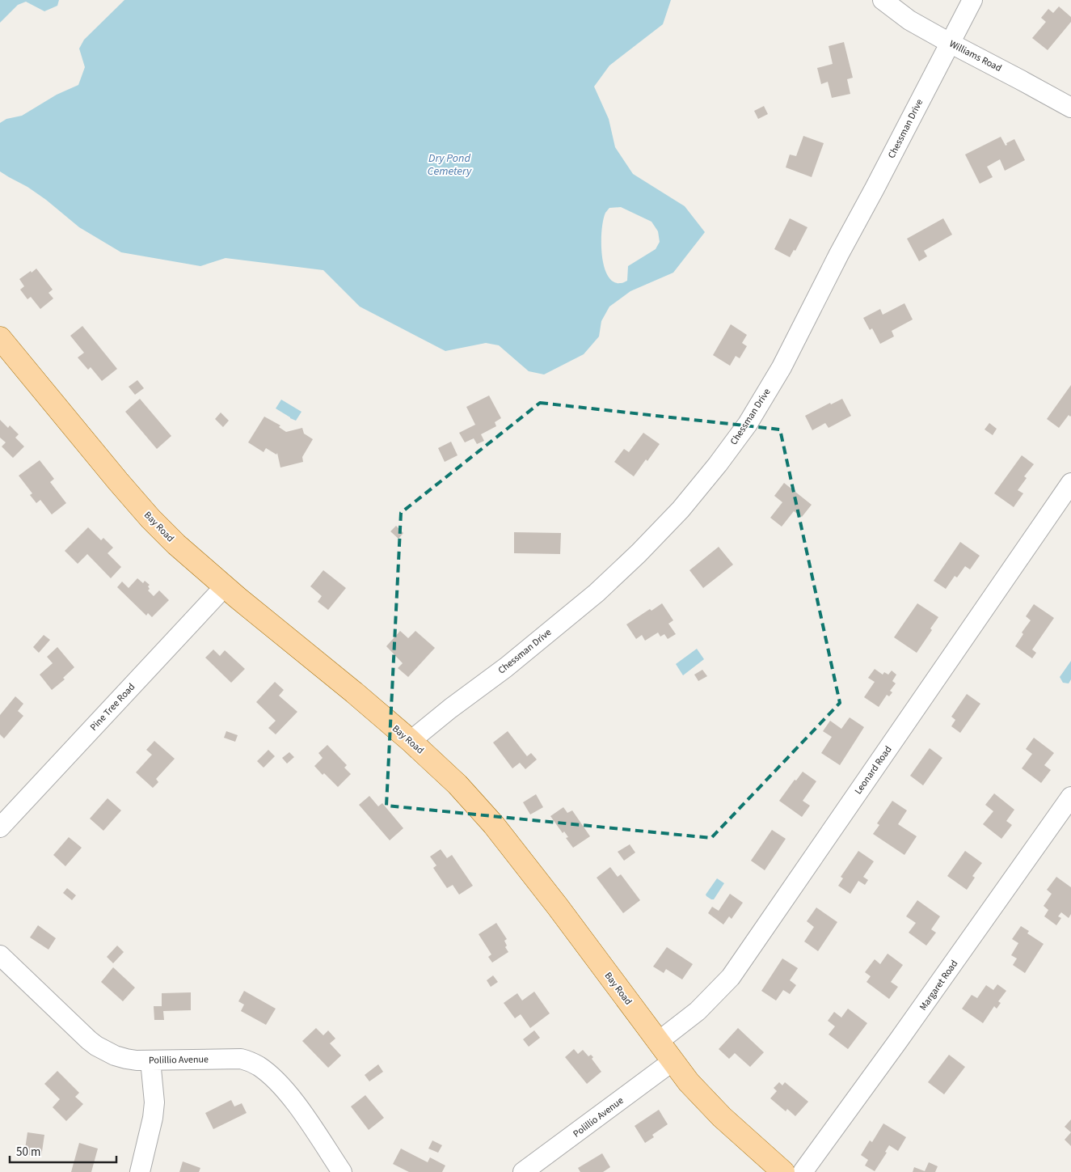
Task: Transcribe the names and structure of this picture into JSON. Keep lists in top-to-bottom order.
{
  "streets": {
    "main road": ["Bay Road"],
    "street": [
      "Williams Road",
      "Chessman Drive",
      "Pine Tree Road",
      "Leonard Road",
      "Margaret Road",
      "Polillio Avenue"
    ]
  },
  "crossings": [
    ["Williams Road", "Chessman Drive"],
    ["Chessman Drive", "Bay Road"],
    ["Bay Road", "Pine Tree Road"],
    ["Bay Road", "Leonard Road"],
    ["Bay Road", "Polillio Avenue"]
  ],
  "water": ["Dry Pond Cemetery"],
  "scale_bar": "50 m"
}
